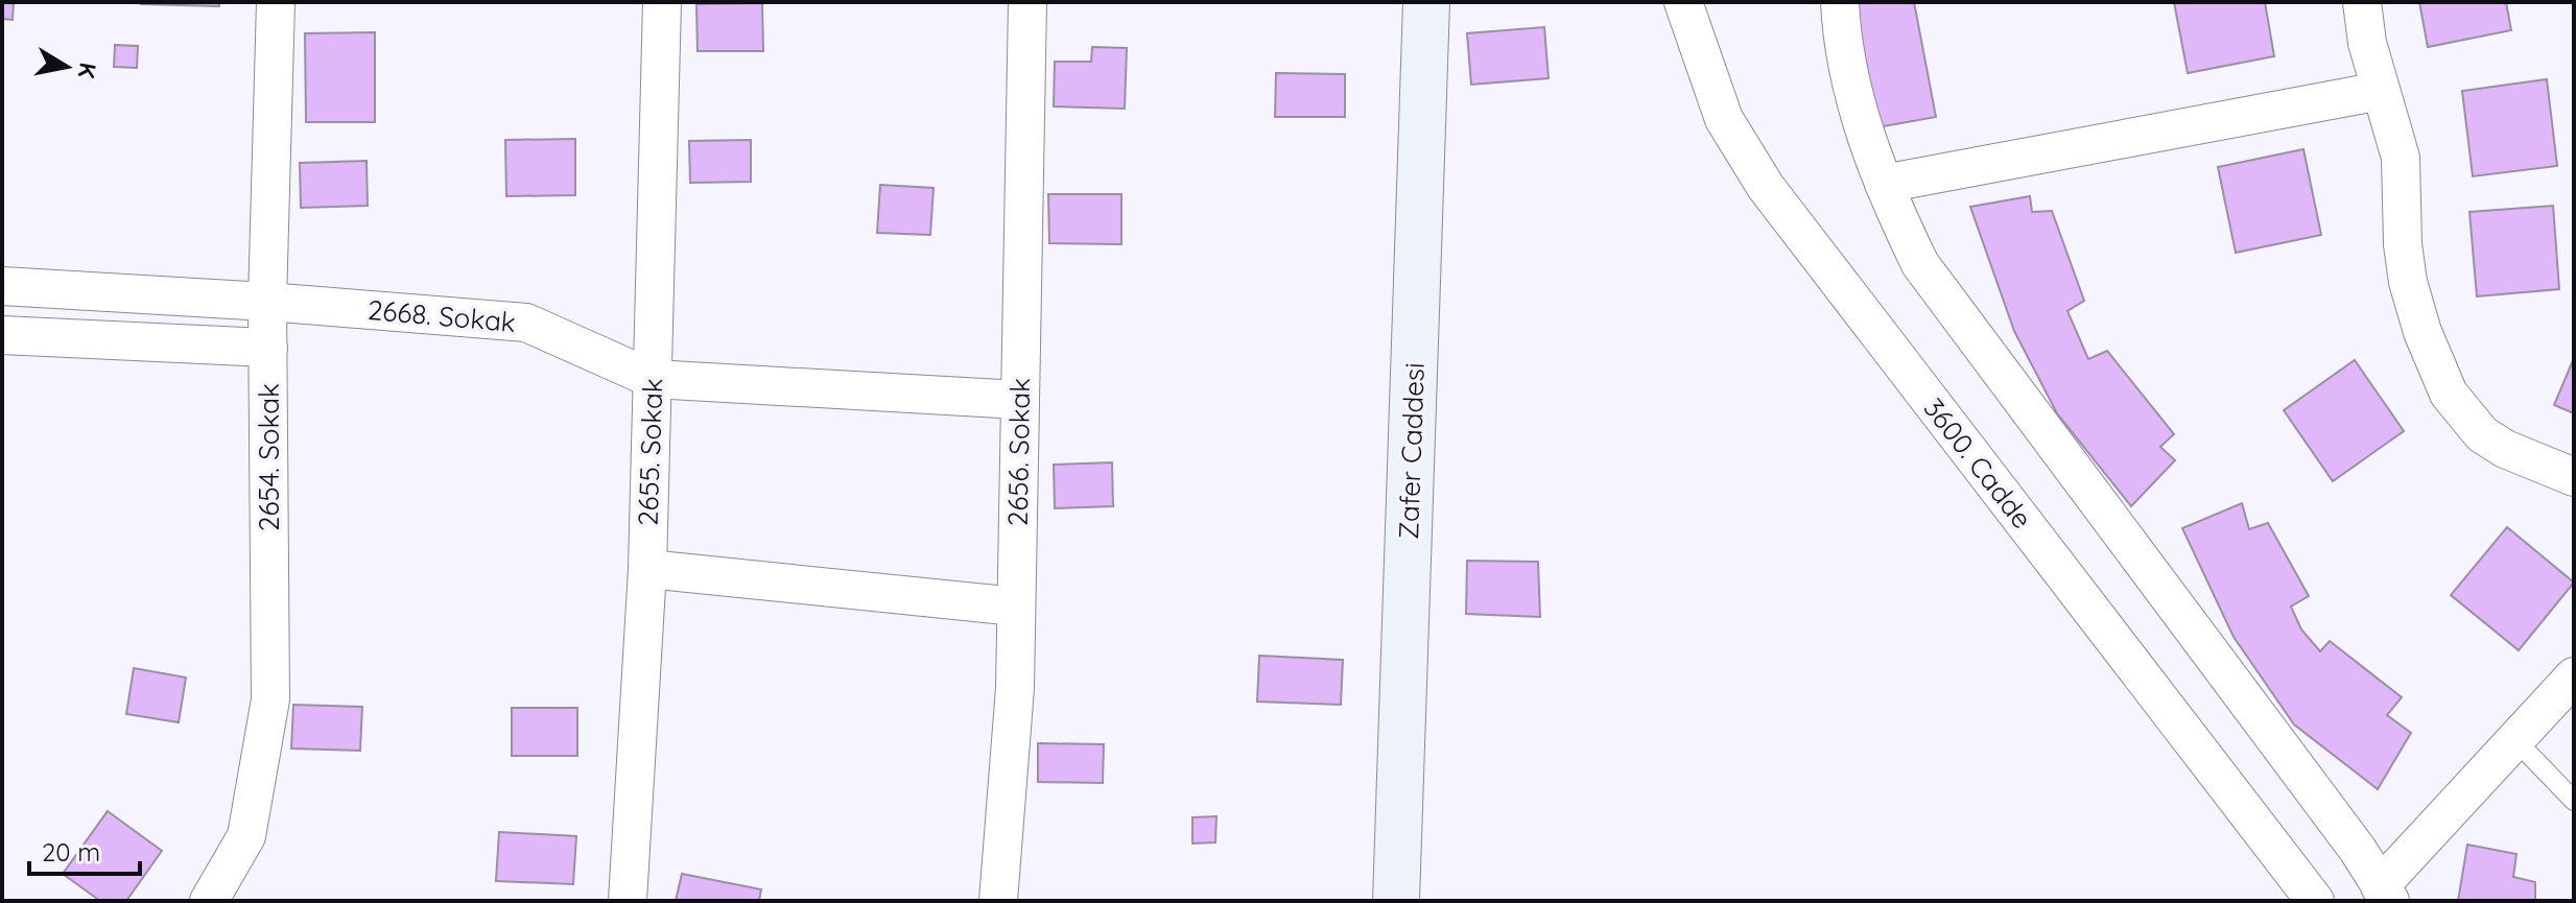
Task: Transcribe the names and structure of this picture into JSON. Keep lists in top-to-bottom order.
{
  "streets": {
    "main road": ["Zafer Caddesi"],
    "street": [
      "2668. Sokak",
      "2655. Sokak",
      "2656. Sokak",
      "2654. Sokak",
      "3600. Cadde"
    ]
  },
  "crossings": [
    ["2668. Sokak", "2655. Sokak"],
    ["2668. Sokak", "2656. Sokak"],
    ["2668. Sokak", "2654. Sokak"]
  ],
  "scale_bar": "20 m",
  "north": "right"
}
